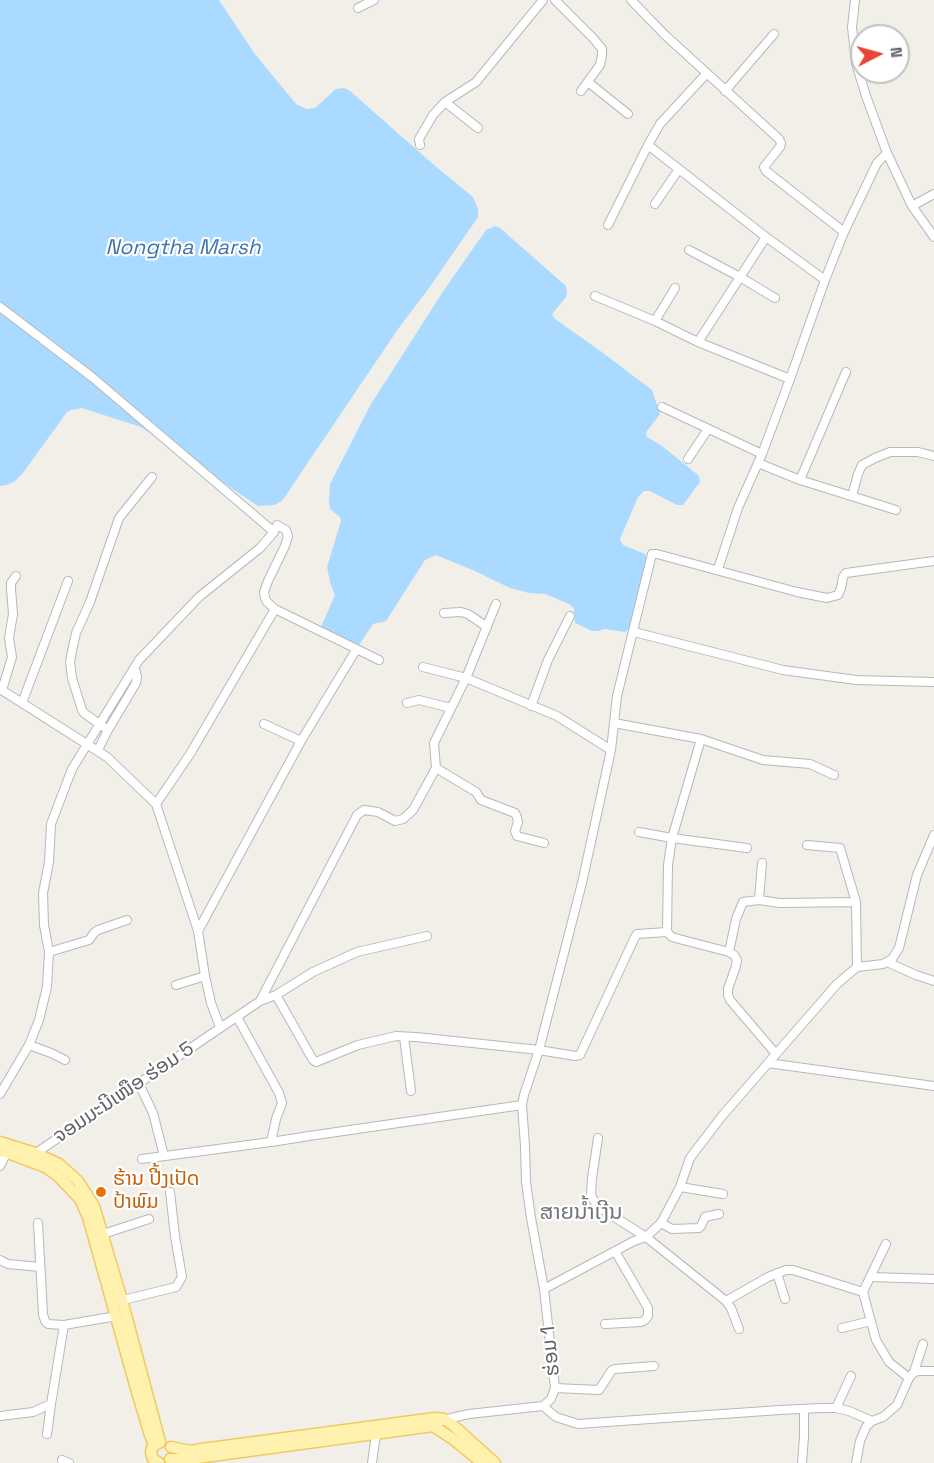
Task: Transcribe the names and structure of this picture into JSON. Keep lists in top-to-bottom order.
{
  "streets": {
    "street": ["ຈອມມະນີເໜືອ ຮ່ອມ 5", "ຮ່ອມ 1"]
  },
  "districts": ["ສາຍນ້ຳເງີນ"],
  "water": ["Nongtha Marsh"],
  "places": ["ຮ້ານ ປີ້ງເປັດ ປ້າພົມ"],
  "north": "right"
}
